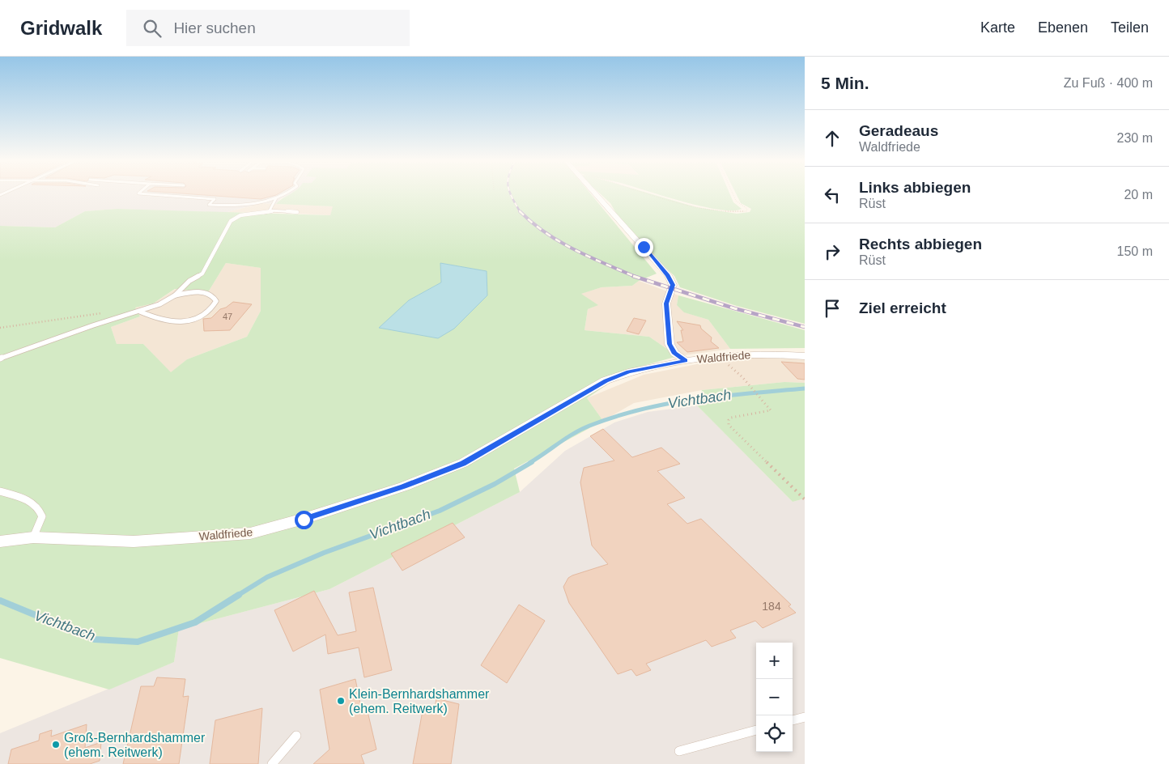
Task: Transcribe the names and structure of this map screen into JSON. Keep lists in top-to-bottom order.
{
  "streets": {
    "street": ["Waldfriede"]
  },
  "water": ["Vichtbach"],
  "places": ["Klein-Bernhardshammer (ehem. Reitwerk)", "Groß-Bernhardshammer (ehem. Reitwerk)"],
  "house_numbers": ["47", "184"],
  "page": {
    "header": "Gridwalk",
    "search": "Hier suchen",
    "nav": ["Karte", "Ebenen", "Teilen"],
    "heading": ["5 Min.", "Zu Fuß · 400 m"],
    "list": [
      ["Geradeaus", "Waldfriede", "230 m"],
      ["Links abbiegen", "Rüst", "20 m"],
      ["Rechts abbiegen", "Rüst", "150 m"],
      "Ziel erreicht"
    ],
    "map_buttons": ["+", "−"]
  }
}
